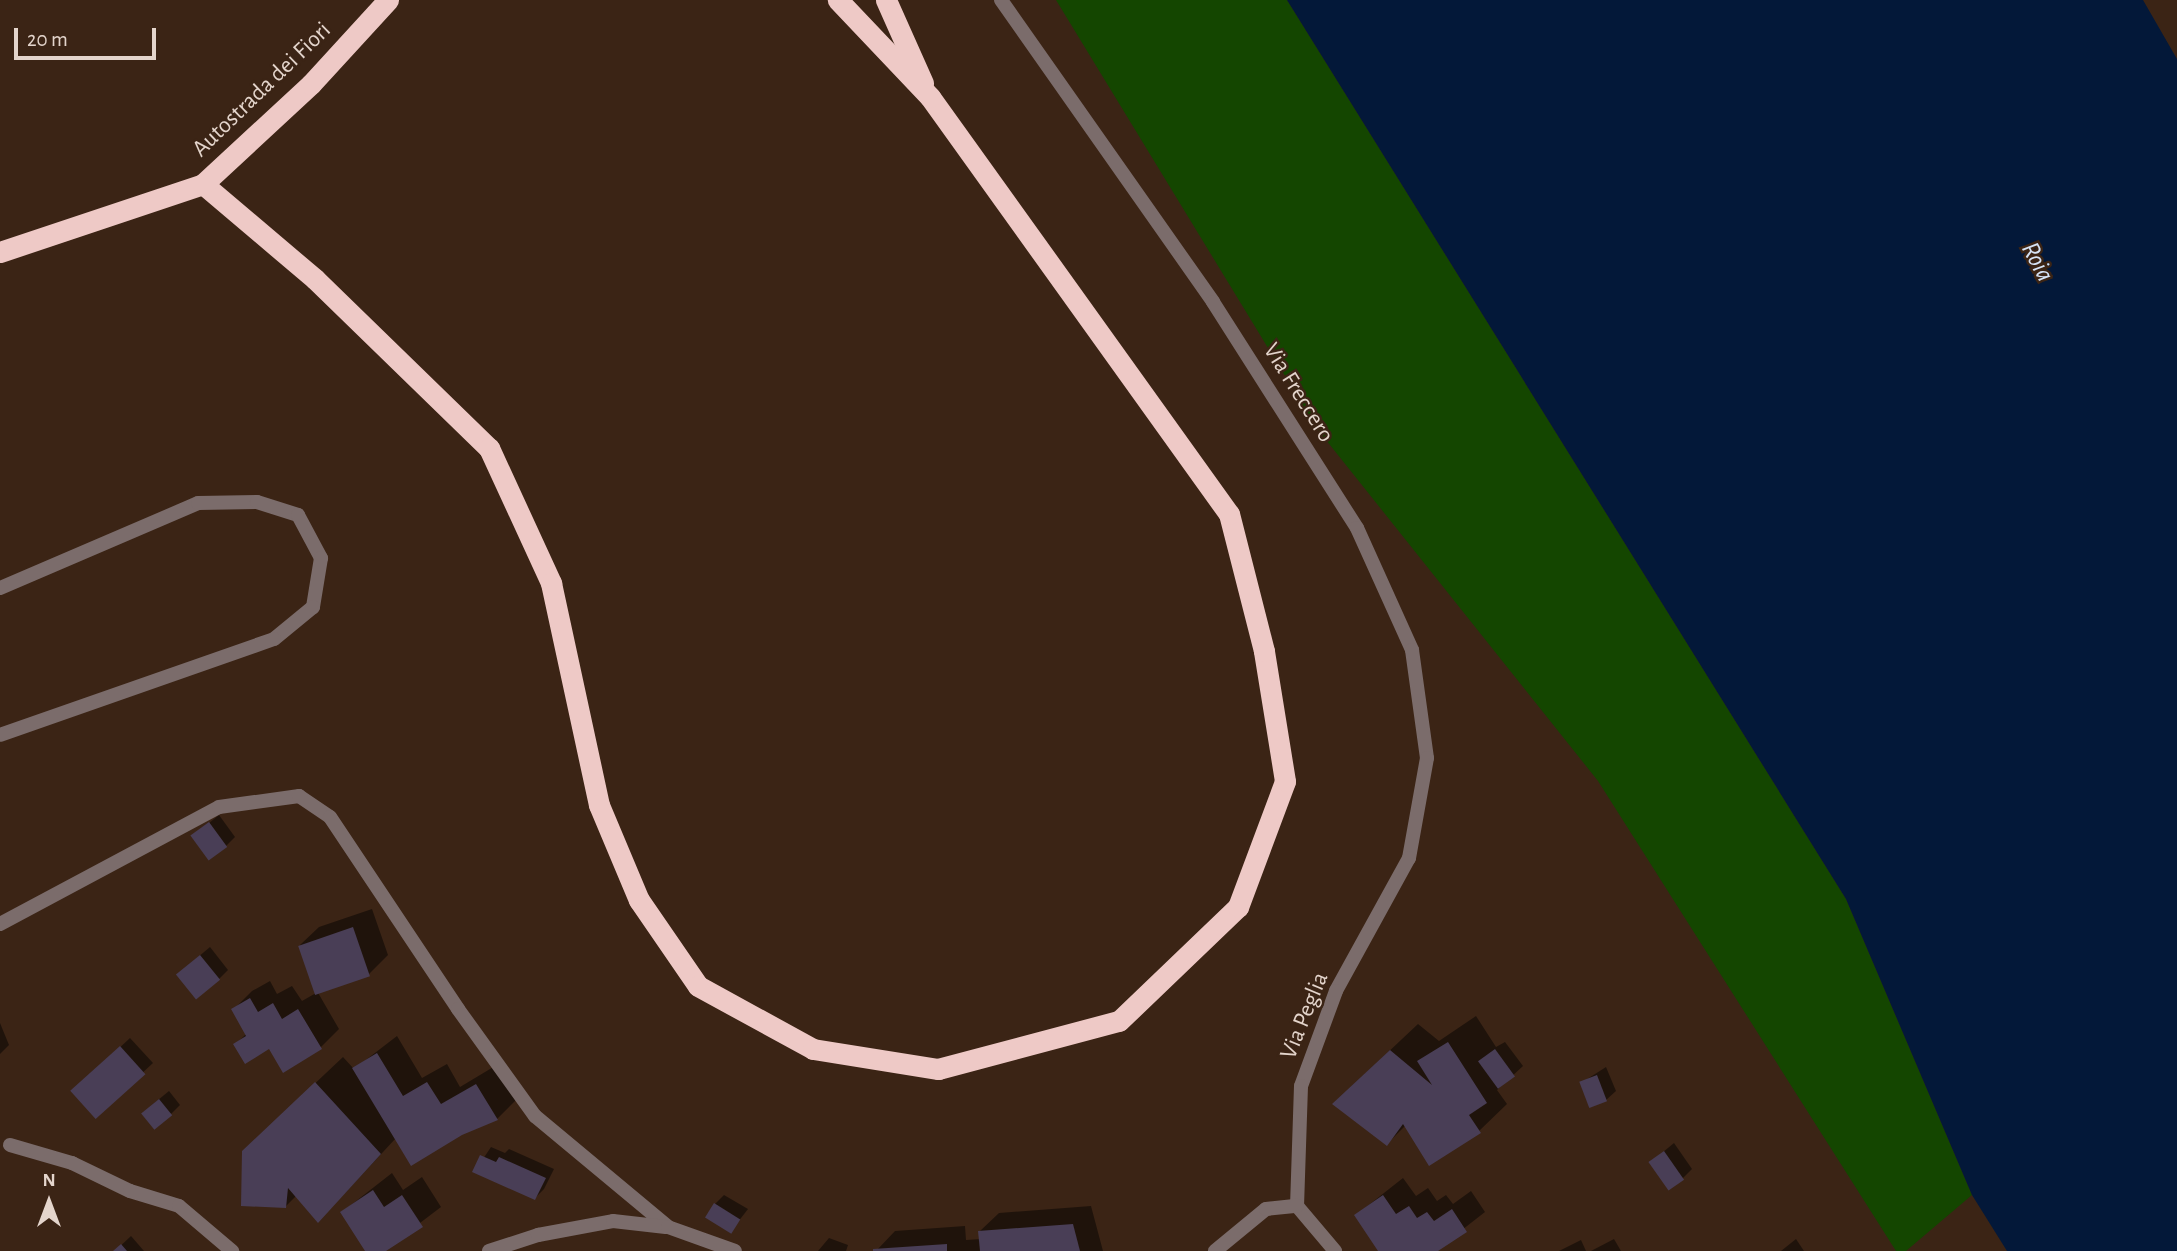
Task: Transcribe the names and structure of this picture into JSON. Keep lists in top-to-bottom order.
{
  "streets": {
    "highway": ["Autostrada dei Fiori"],
    "street": ["Via Freccero", "Via Peglia"]
  },
  "crossings": [
    ["Via Freccero", "Via Peglia"]
  ],
  "water": ["Roia"],
  "scale_bar": "20 m",
  "north": "top"
}
